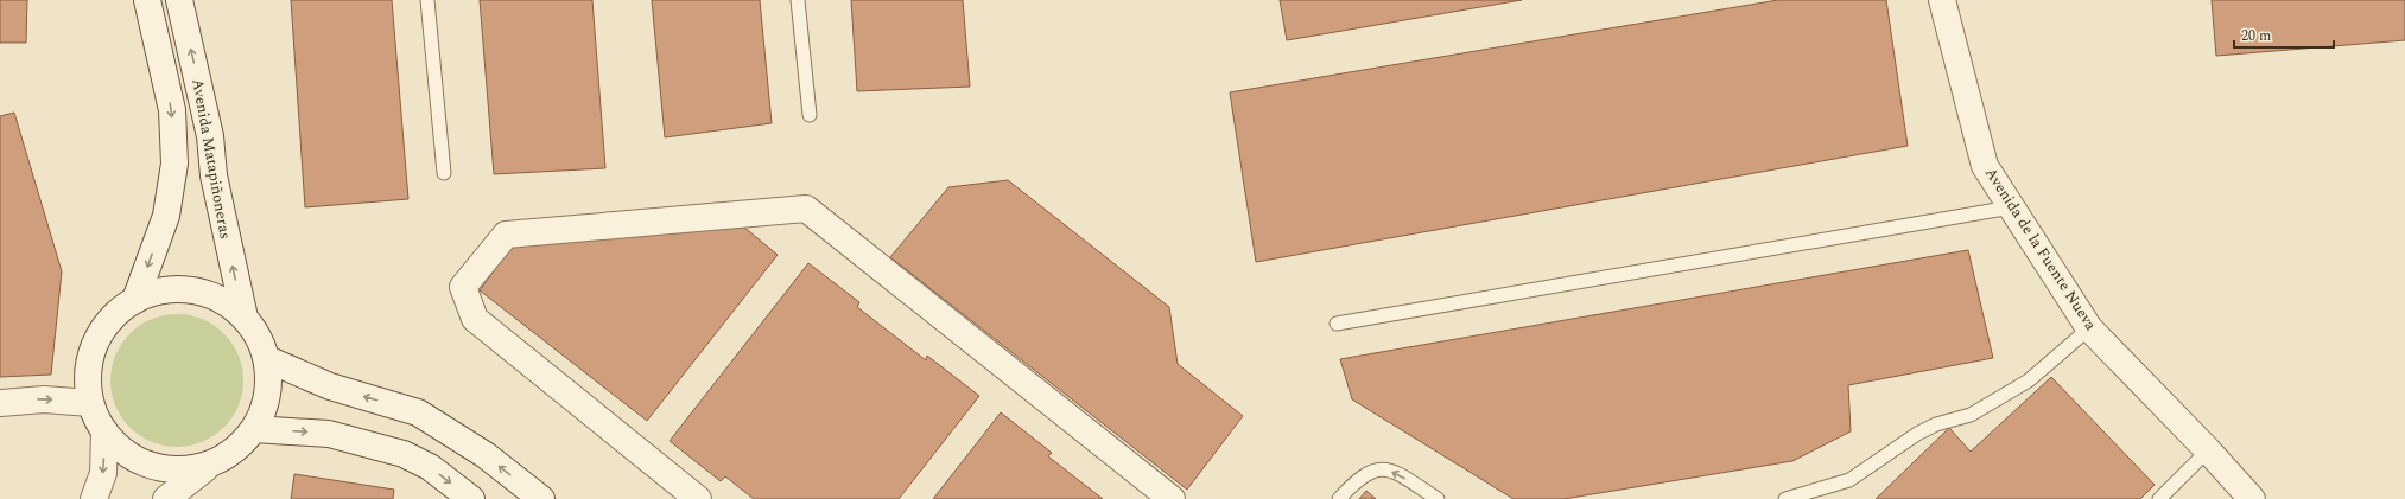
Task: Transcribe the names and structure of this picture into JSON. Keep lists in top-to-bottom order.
{
  "streets": {
    "street": ["Avenida Matapiñoneras", "Avenida de la Fuente Nueva"]
  },
  "scale_bar": "20 m"
}
